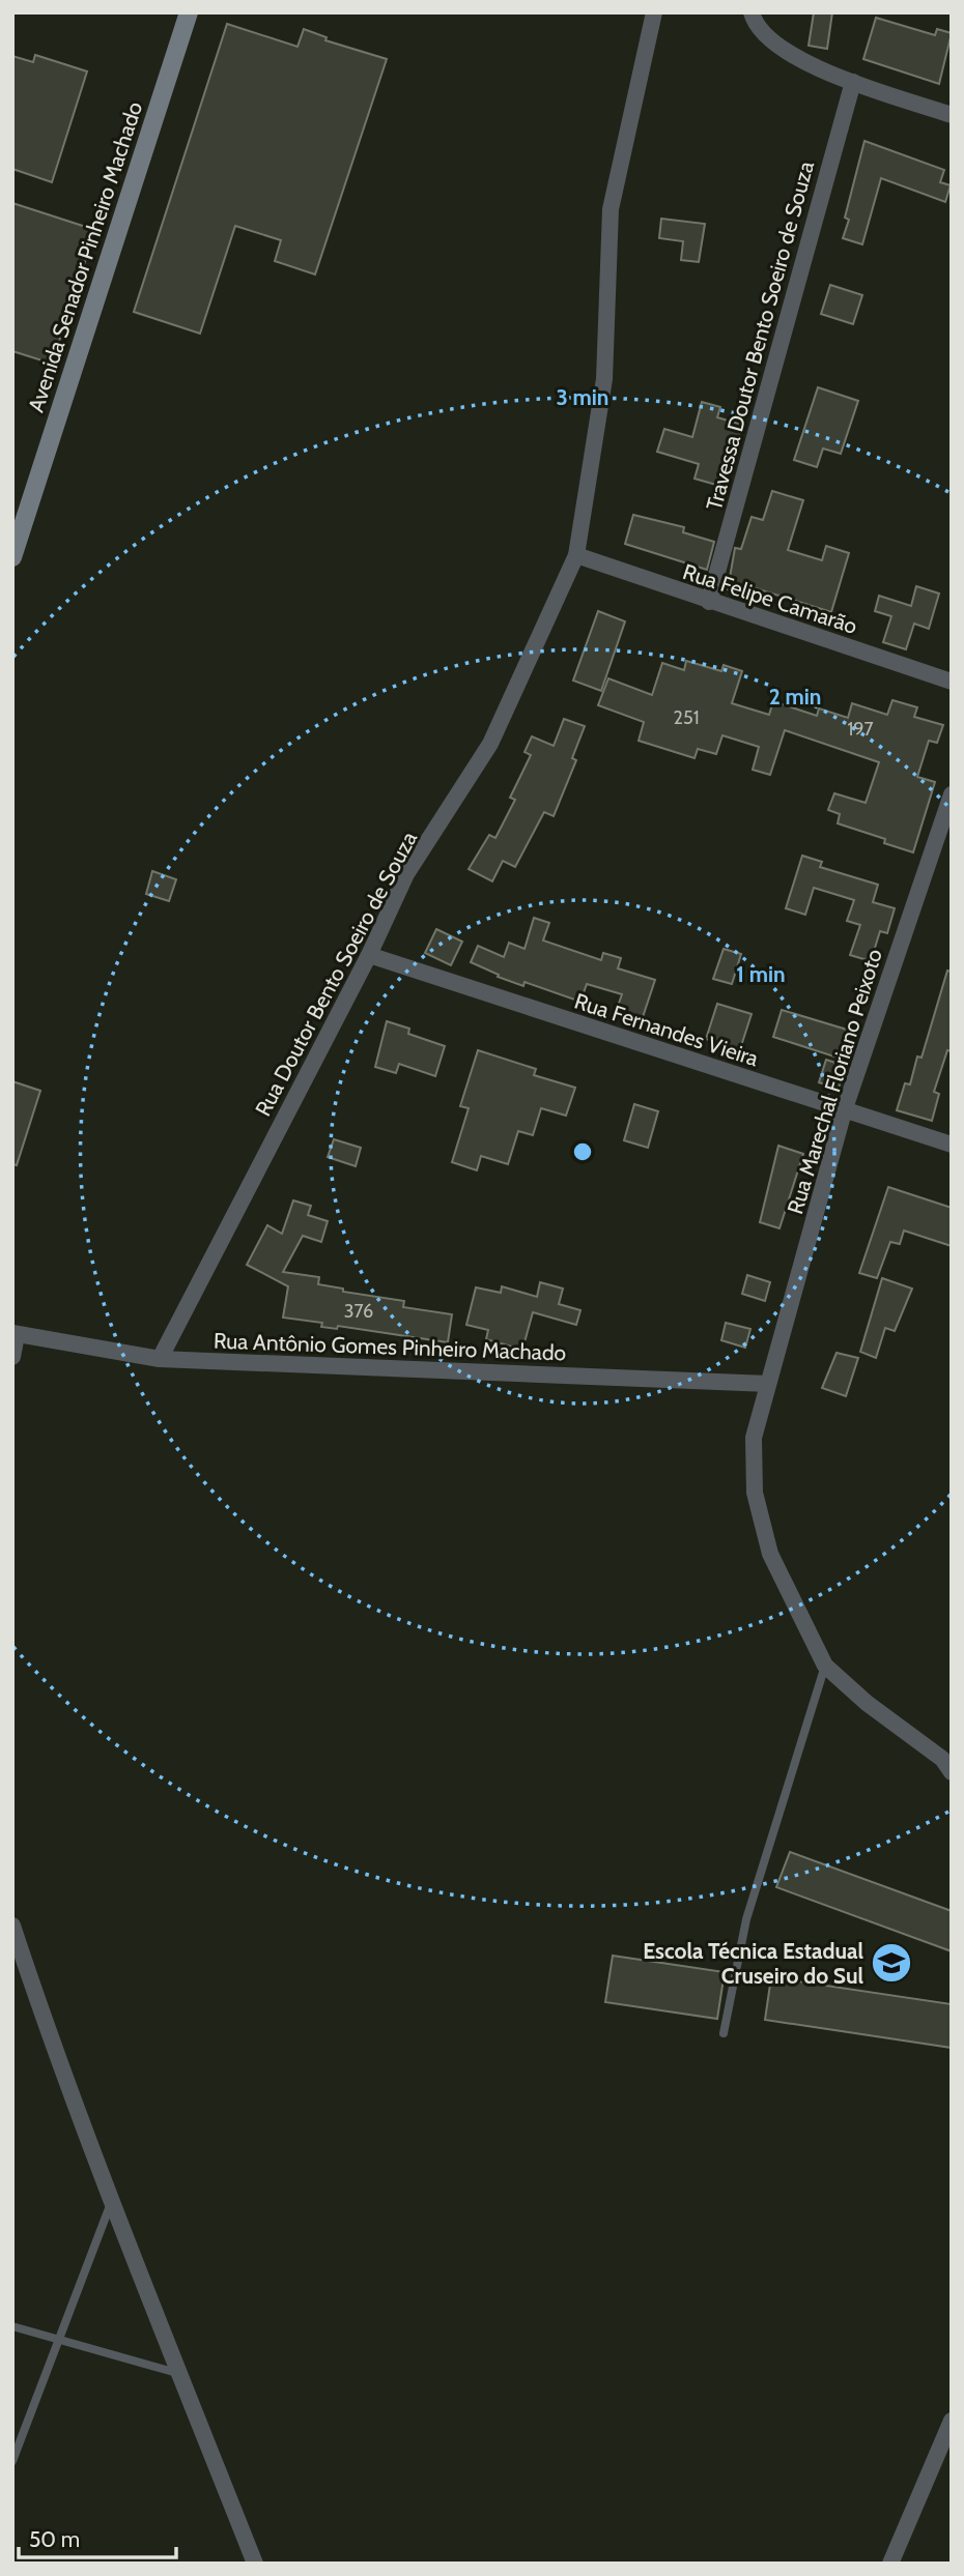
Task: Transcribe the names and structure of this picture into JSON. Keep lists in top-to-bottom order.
{
  "streets": {
    "main road": ["Avenida Senador Pinheiro Machado"],
    "street": [
      "Travessa Doutor Bento Soeiro de Souza",
      "Rua Felipe Camarão",
      "Rua Doutor Bento Soeiro de Souza",
      "Rua Fernandes Vieira",
      "Rua Marechal Floriano Peixoto",
      "Rua Antônio Gomes Pinheiro Machado"
    ]
  },
  "crossings": [
    ["Travessa Doutor Bento Soeiro de Souza", "Rua Felipe Camarão"],
    ["Rua Felipe Camarão", "Rua Doutor Bento Soeiro de Souza"],
    ["Rua Doutor Bento Soeiro de Souza", "Rua Fernandes Vieira"],
    ["Rua Doutor Bento Soeiro de Souza", "Rua Antônio Gomes Pinheiro Machado"],
    ["Rua Fernandes Vieira", "Rua Marechal Floriano Peixoto"],
    ["Rua Marechal Floriano Peixoto", "Rua Antônio Gomes Pinheiro Machado"]
  ],
  "places": {
    "school or university": ["Escola Técnica Estadual Cruseiro do Sul"]
  },
  "house_numbers": ["251", "197", "376"],
  "scale_bar": "50 m",
  "rings": ["3 min", "2 min", "1 min"]
}
